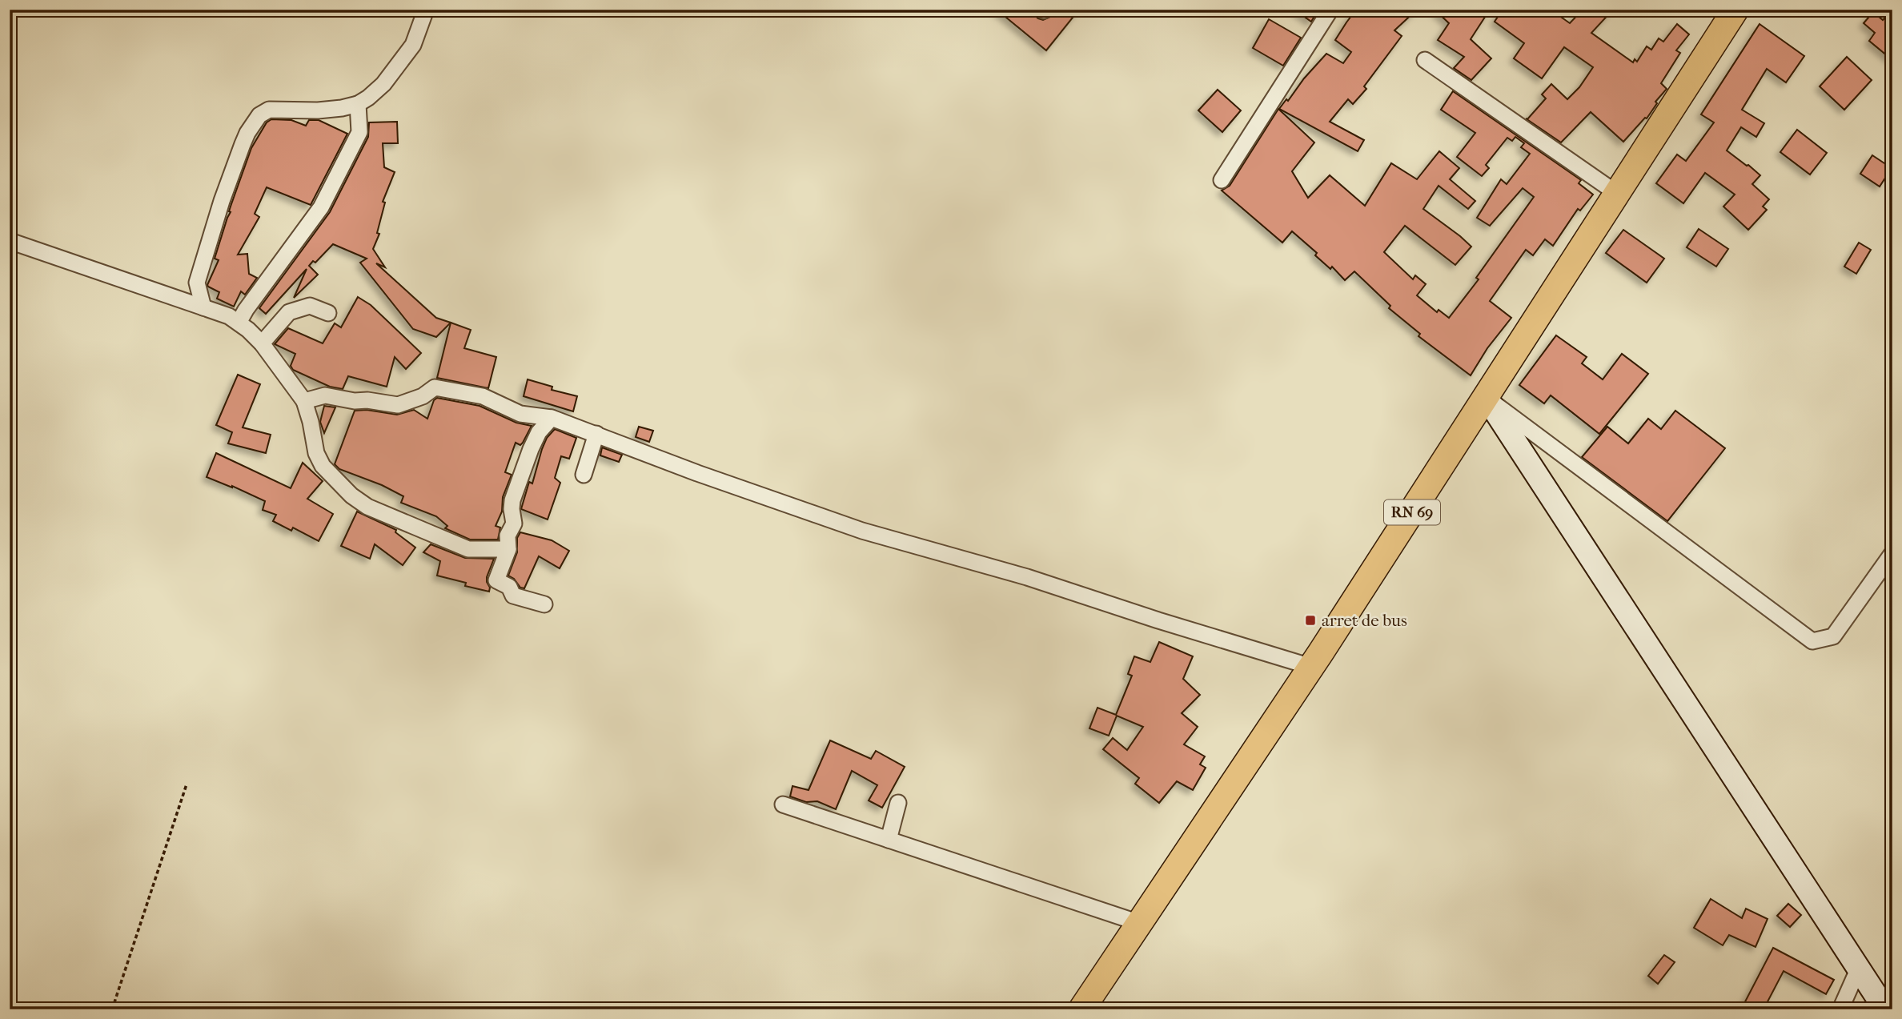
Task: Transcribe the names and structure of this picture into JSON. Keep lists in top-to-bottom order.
{
  "streets": {
    "main road": ["RN 69"]
  },
  "places": {
    "transit": ["arret de bus"]
  }
}
